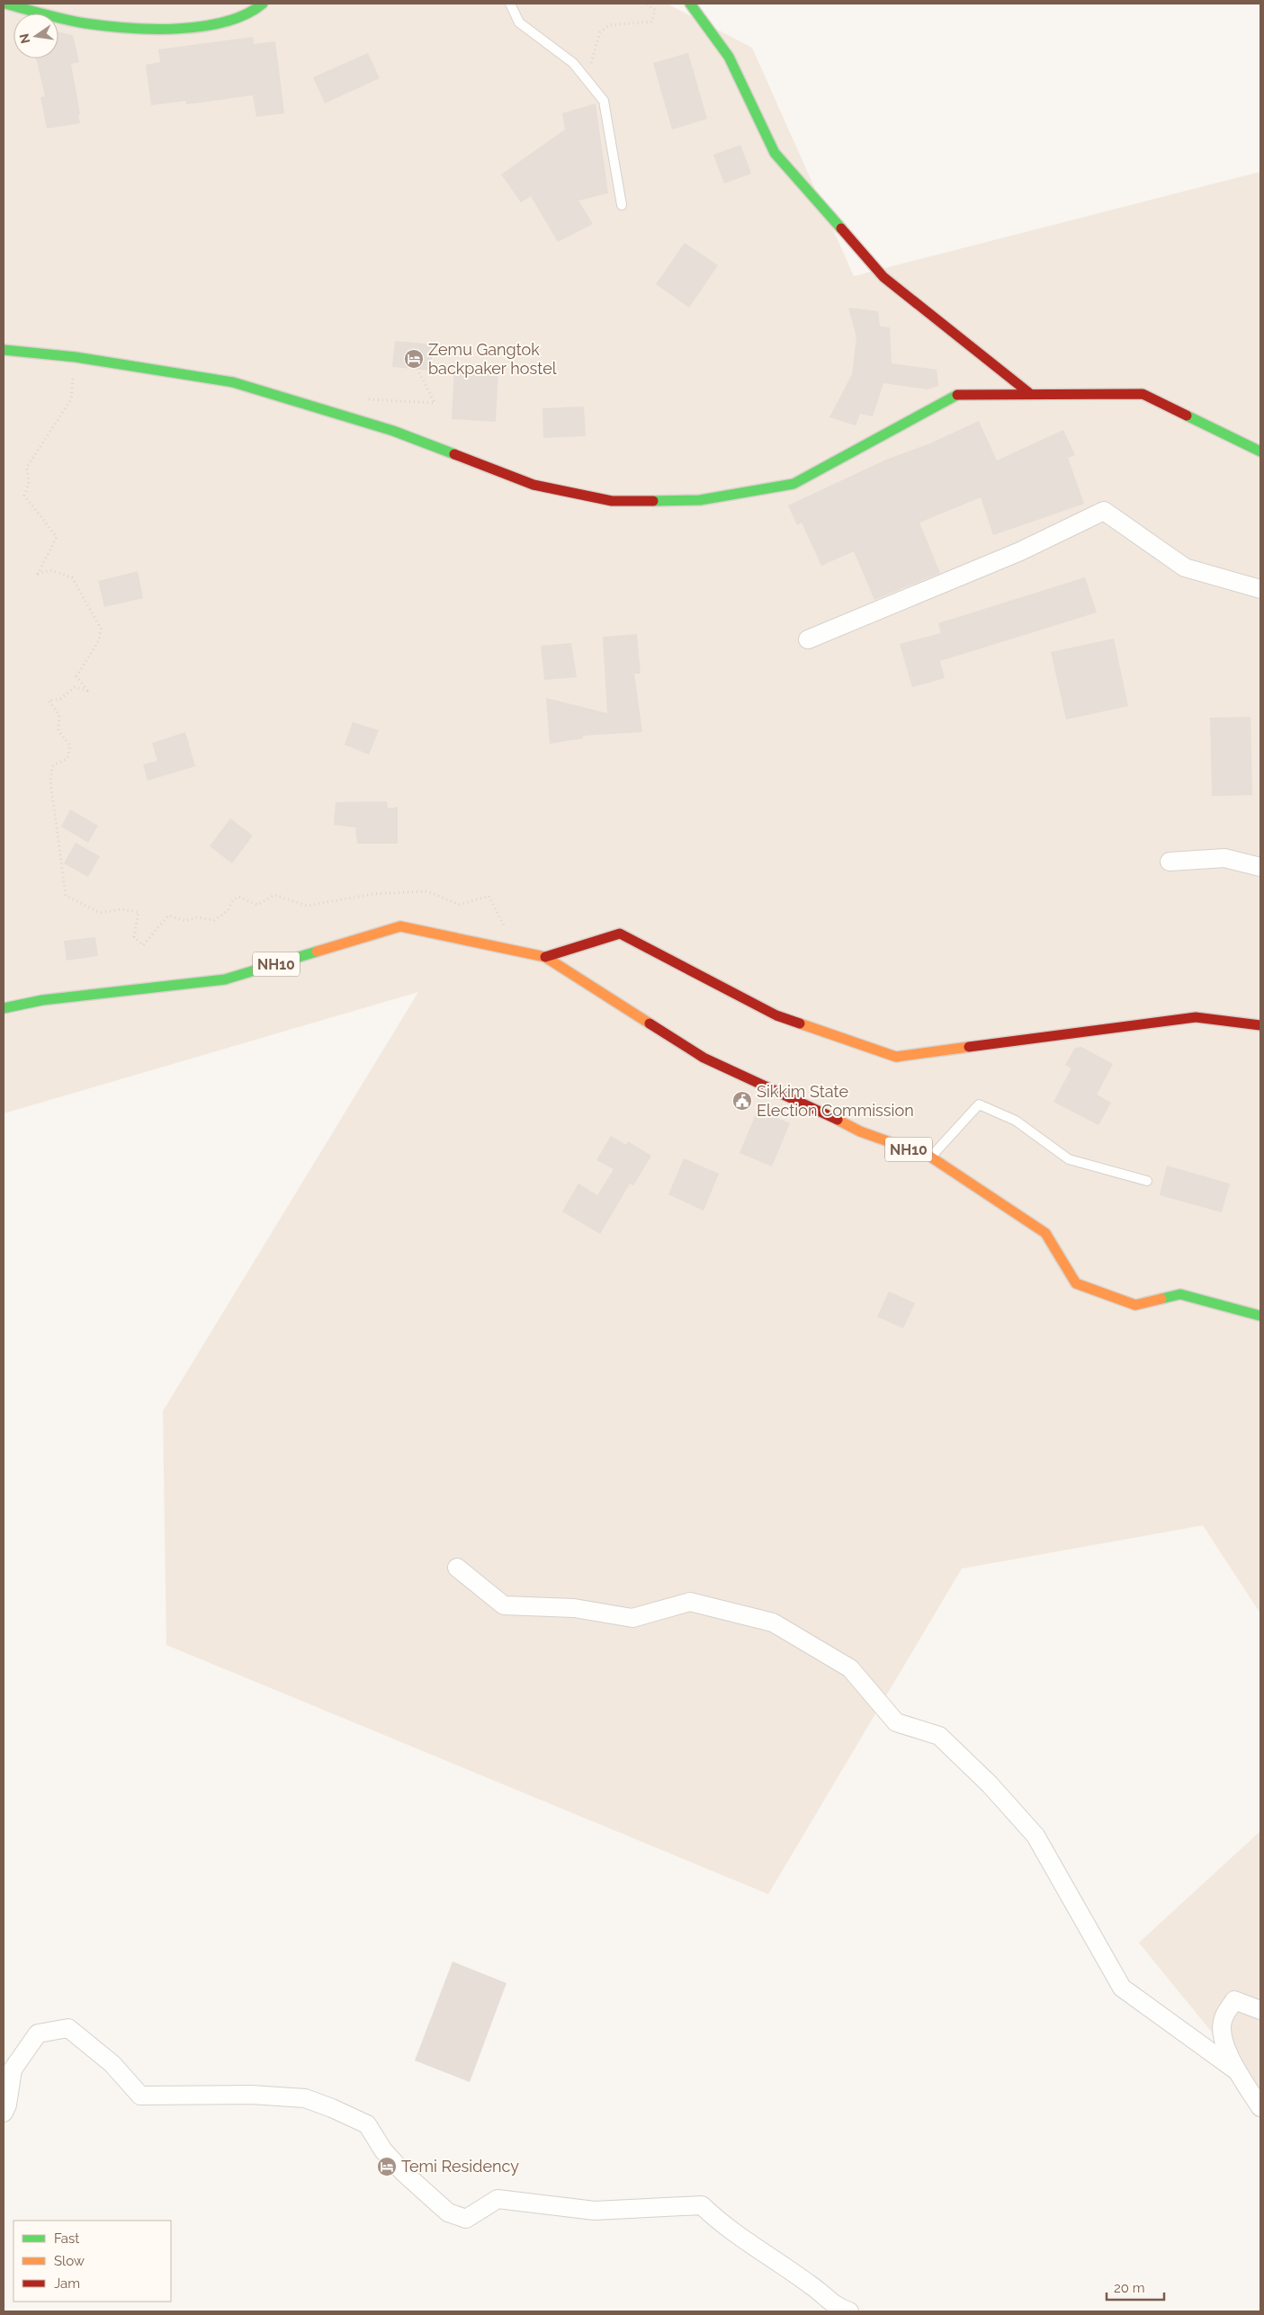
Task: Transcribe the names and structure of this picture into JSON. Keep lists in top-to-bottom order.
{
  "streets": {
    "main road": ["NH10"]
  },
  "places": {
    "hotel": ["Zemu Gangtok backpaker hostel", "Temi Residency"],
    "public building": ["Sikkim State Election Commission"]
  },
  "legend": ["Fast", "Slow", "Jam"],
  "scale_bar": "20 m",
  "north": "left"
}
